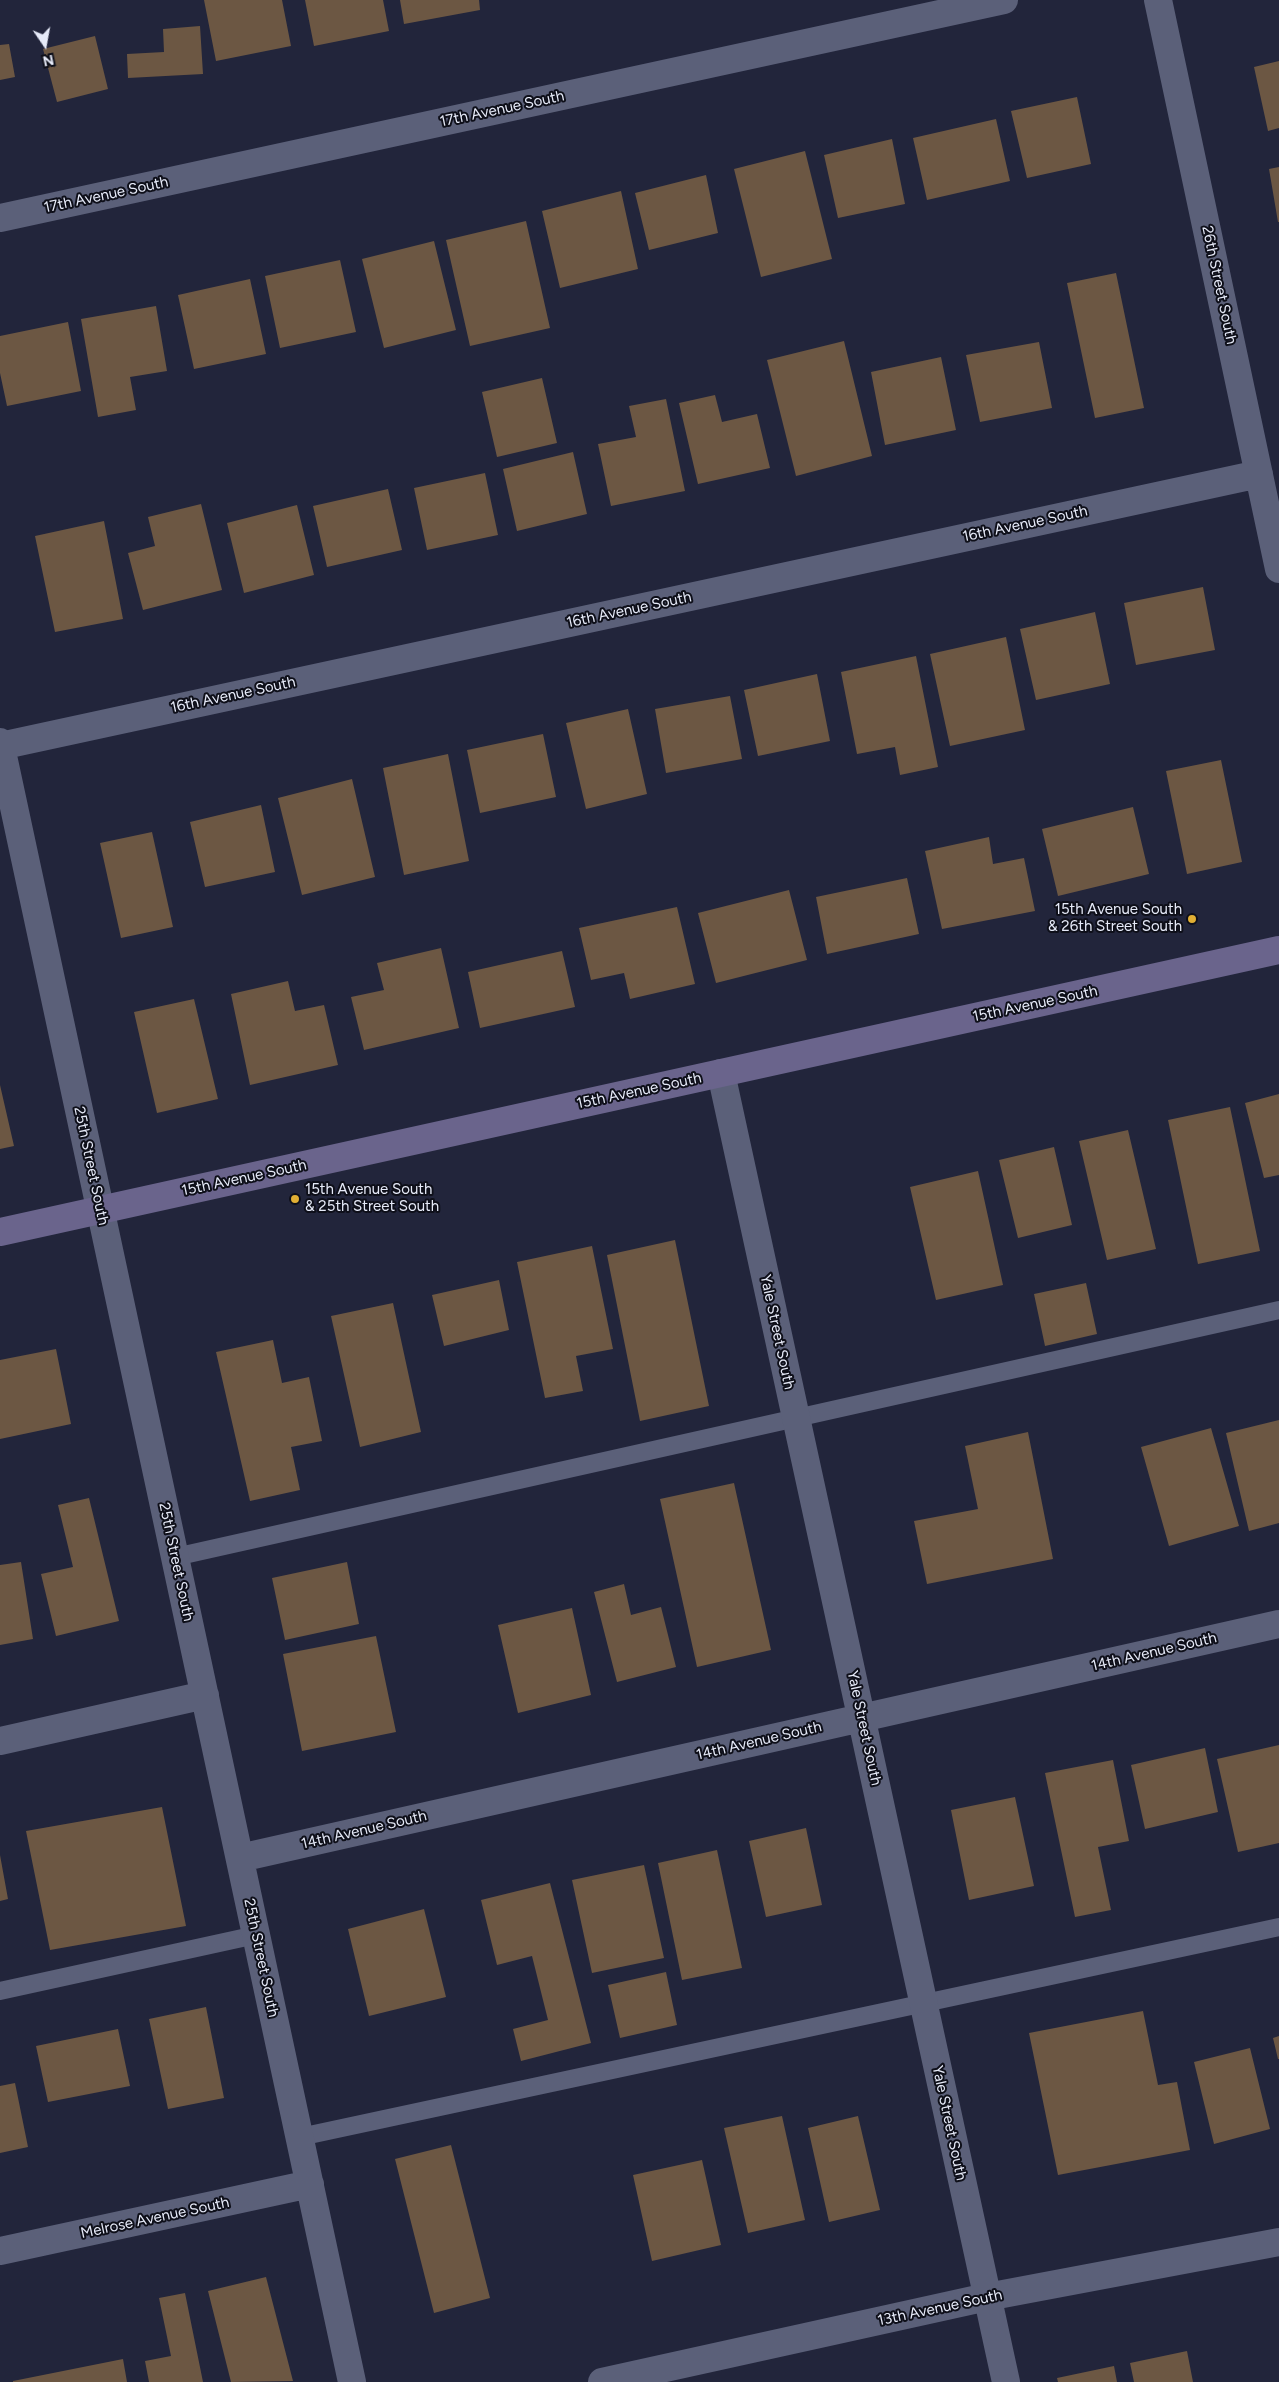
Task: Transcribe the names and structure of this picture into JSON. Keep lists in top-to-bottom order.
{
  "streets": {
    "street": [
      "17th Avenue South",
      "26th Street South",
      "16th Avenue South",
      "15th Avenue South",
      "25th Street South",
      "Yale Street South",
      "14th Avenue South",
      "Melrose Avenue South",
      "13th Avenue South"
    ]
  },
  "crossings": [
    ["26th Street South", "16th Avenue South"],
    ["16th Avenue South", "25th Street South"],
    ["15th Avenue South", "25th Street South"],
    ["15th Avenue South", "Yale Street South"],
    ["25th Street South", "14th Avenue South"],
    ["25th Street South", "Melrose Avenue South"],
    ["Yale Street South", "14th Avenue South"],
    ["Yale Street South", "13th Avenue South"]
  ],
  "places": ["15th Avenue South & 26th Street South", "15th Avenue South & 25th Street South"],
  "north": "bottom"
}
